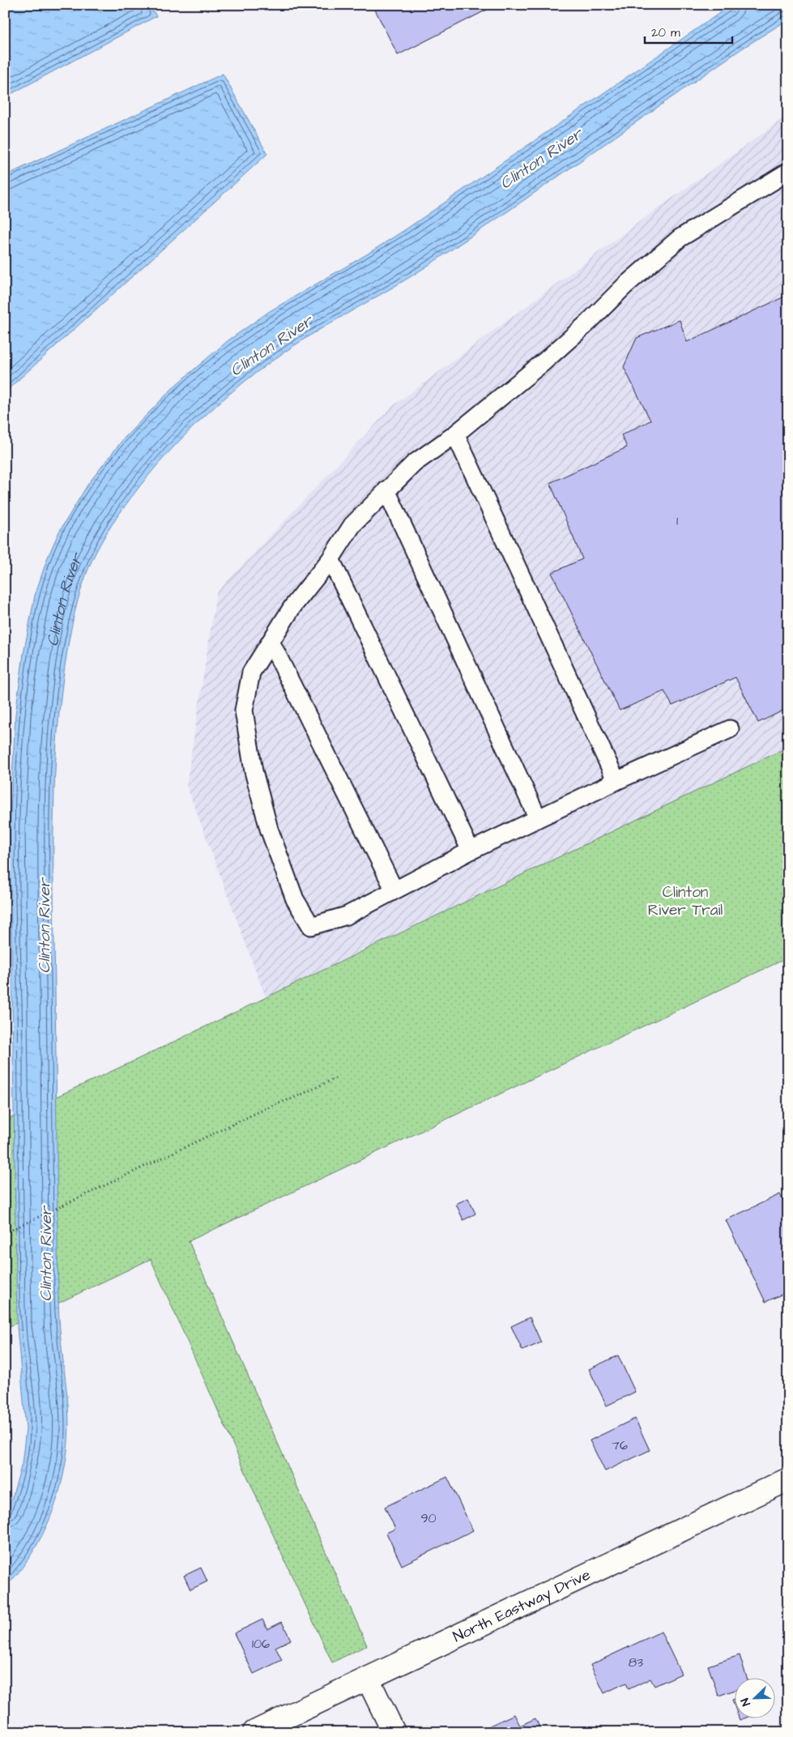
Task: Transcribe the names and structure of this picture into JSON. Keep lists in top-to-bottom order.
{
  "streets": {
    "street": ["North Eastway Drive"]
  },
  "water": ["Clinton River"],
  "parks": ["Clinton River Trail"],
  "house_numbers": [
    "1",
    "76",
    "90",
    "106",
    "83"
  ],
  "scale_bar": "20 m",
  "north": "bottom left"
}
